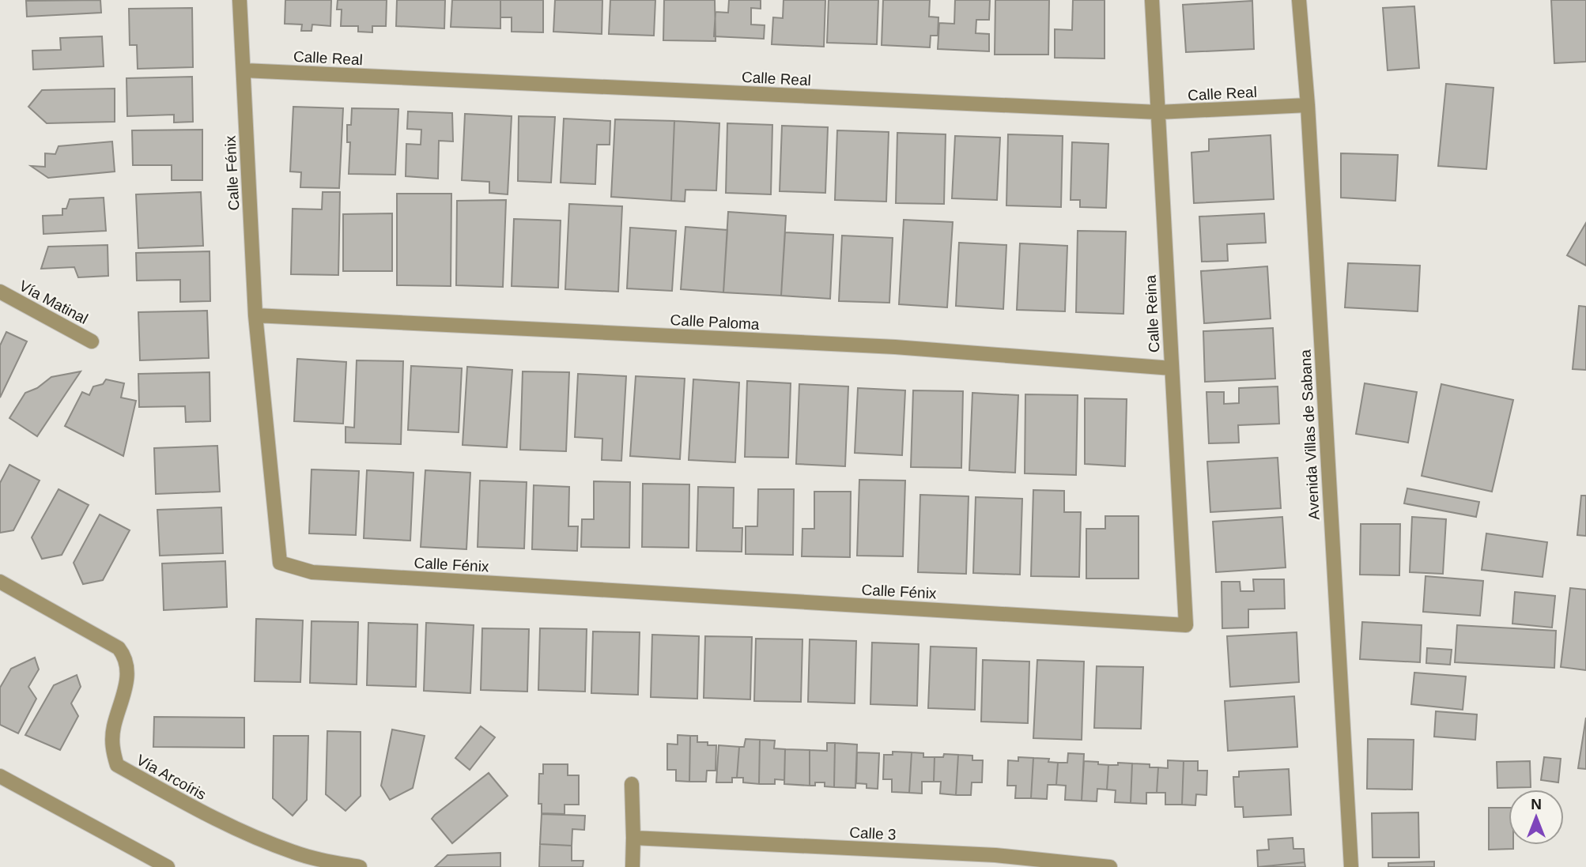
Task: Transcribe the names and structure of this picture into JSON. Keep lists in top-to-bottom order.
{
  "streets": {
    "street": [
      "Calle Real",
      "Calle Fénix",
      "Vía Matinal",
      "Calle Reina",
      "Calle Paloma",
      "Avenida Villas de Sabana",
      "Vía Arcoíris",
      "Calle 3"
    ]
  },
  "crossings": [
    ["Calle Real", "Calle Fénix"],
    ["Calle Real", "Calle Reina"],
    ["Calle Real", "Avenida Villas de Sabana"],
    ["Calle Fénix", "Calle Reina"],
    ["Calle Fénix", "Calle Paloma"],
    ["Calle Reina", "Calle Paloma"]
  ],
  "north": "top"
}
